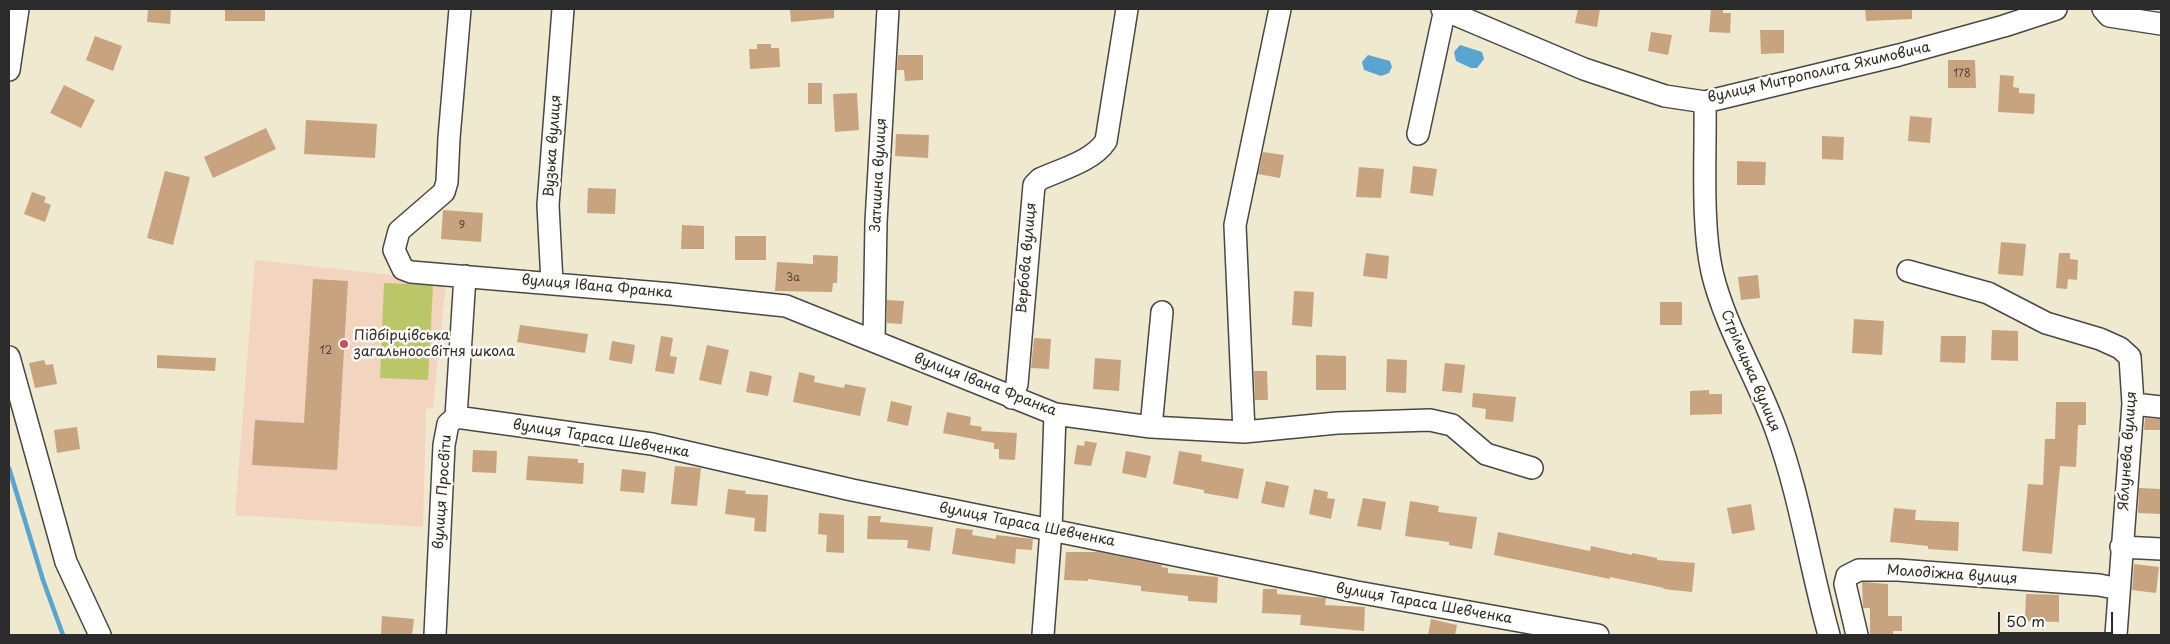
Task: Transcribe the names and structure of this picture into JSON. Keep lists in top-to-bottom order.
{
  "streets": {
    "street": [
      "вулиця Митрополита Яхимовича",
      "Вузька вулиця",
      "Затишна вулиця",
      "Вербова вулиця",
      "вулиця Івана Франка",
      "Стрілецька вулиця",
      "вулиця Тараса Шевченка",
      "Яблунева вулиця",
      "вулиця Просвіти",
      "Молодіжна вулиця"
    ]
  },
  "crossings": [
    ["вулиця Митрополита Яхимовича", "Стрілецька вулиця"],
    ["Вузька вулиця", "вулиця Івана Франка"],
    ["Затишна вулиця", "вулиця Івана Франка"],
    ["Вербова вулиця", "вулиця Івана Франка"],
    ["вулиця Івана Франка", "вулиця Просвіти"],
    ["вулиця Тараса Шевченка", "вулиця Просвіти"],
    ["Яблунева вулиця", "Молодіжна вулиця"]
  ],
  "places": ["Підбірцівська загальноосвітня школа"],
  "house_numbers": [
    "178",
    "9",
    "3а",
    "12"
  ],
  "scale_bar": "50 m"
}
